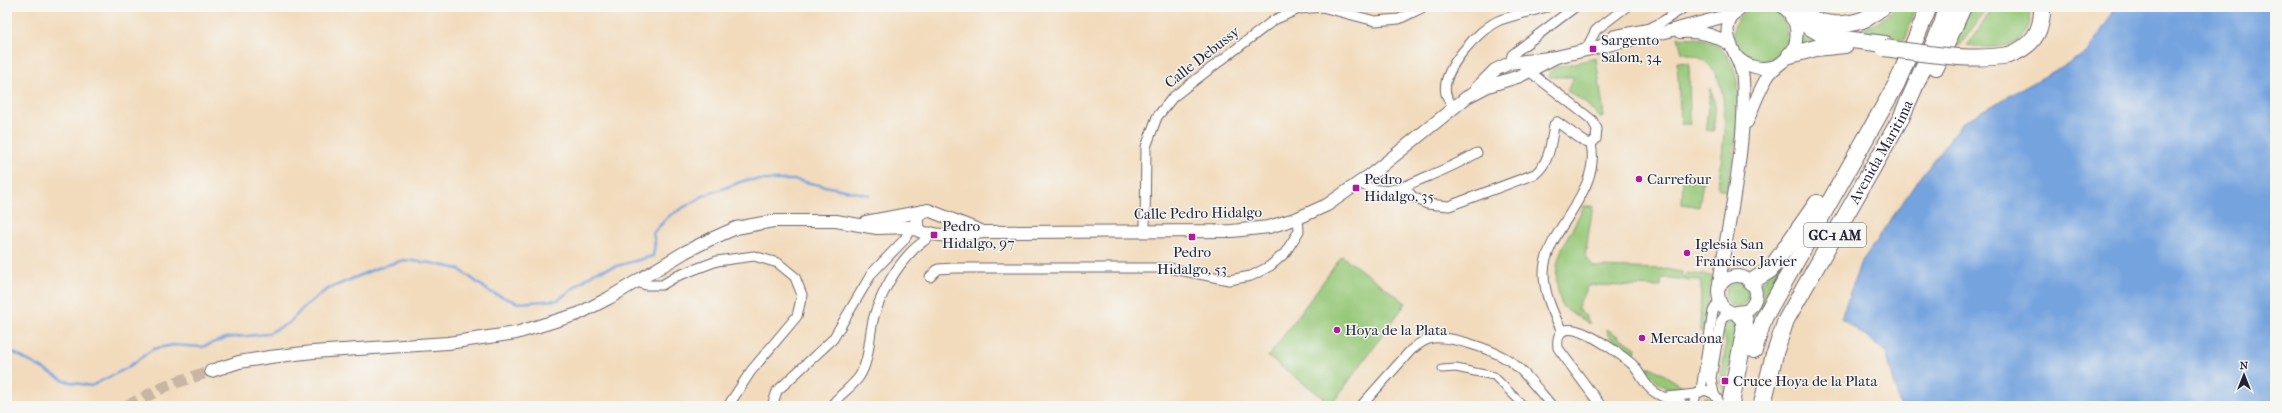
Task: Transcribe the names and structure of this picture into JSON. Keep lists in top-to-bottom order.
{
  "streets": {
    "highway": ["Avenida Maritima", "GC-1 AM"],
    "street": ["Calle Debussy", "Calle Pedro Hidalgo"]
  },
  "crossings": [
    ["Calle Debussy", "Calle Pedro Hidalgo"]
  ],
  "places": {
    "transit": [
      "Sargento Salom, 34",
      "Pedro Hidalgo, 35",
      "Pedro Hidalgo, 97",
      "Pedro Hidalgo, 53",
      "Cruce Hoya de la Plata"
    ],
    "other": [
      "Carrefour",
      "Iglesia San Francisco Javier",
      "Hoya de la Plata",
      "Mercadona"
    ]
  },
  "north": "top"
}
